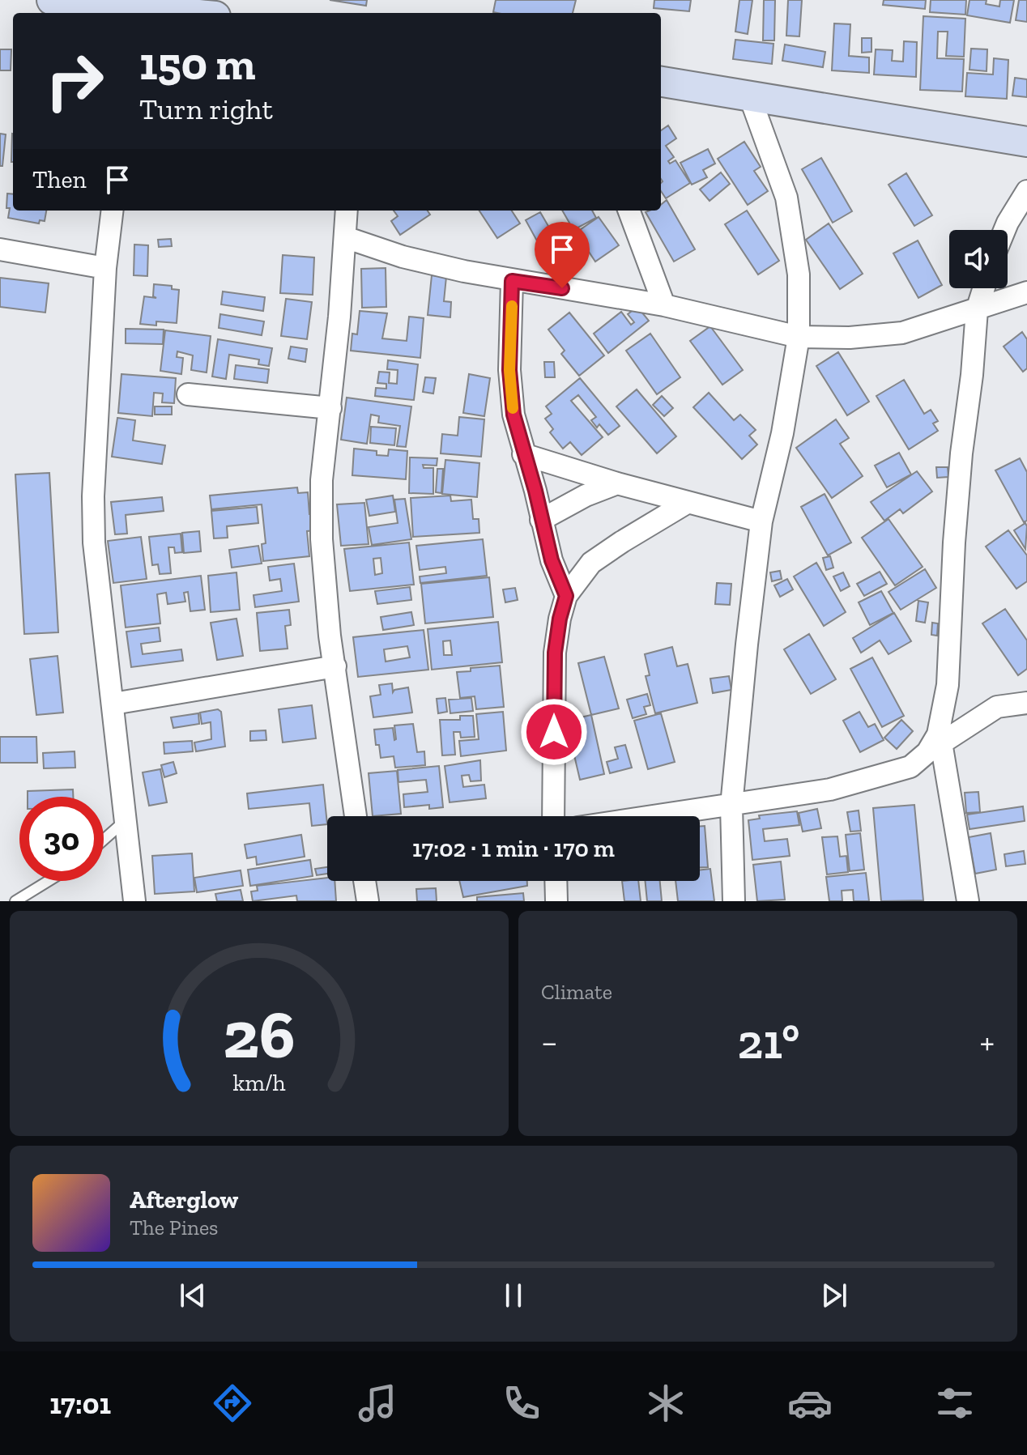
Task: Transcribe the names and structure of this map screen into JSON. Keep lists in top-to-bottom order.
{
  "page": {
    "turn": ["150 m", "Turn right"],
    "then": "Then",
    "limit": "30",
    "trip": "17:02 · 1 min · 170 m",
    "tile": "Climate",
    "heat": ["−", "21°", "+"],
    "song": ["Afterglow", "The Pines"],
    "tabs": "17:01",
    "gauge": ["26", "km/h"]
  }
}
